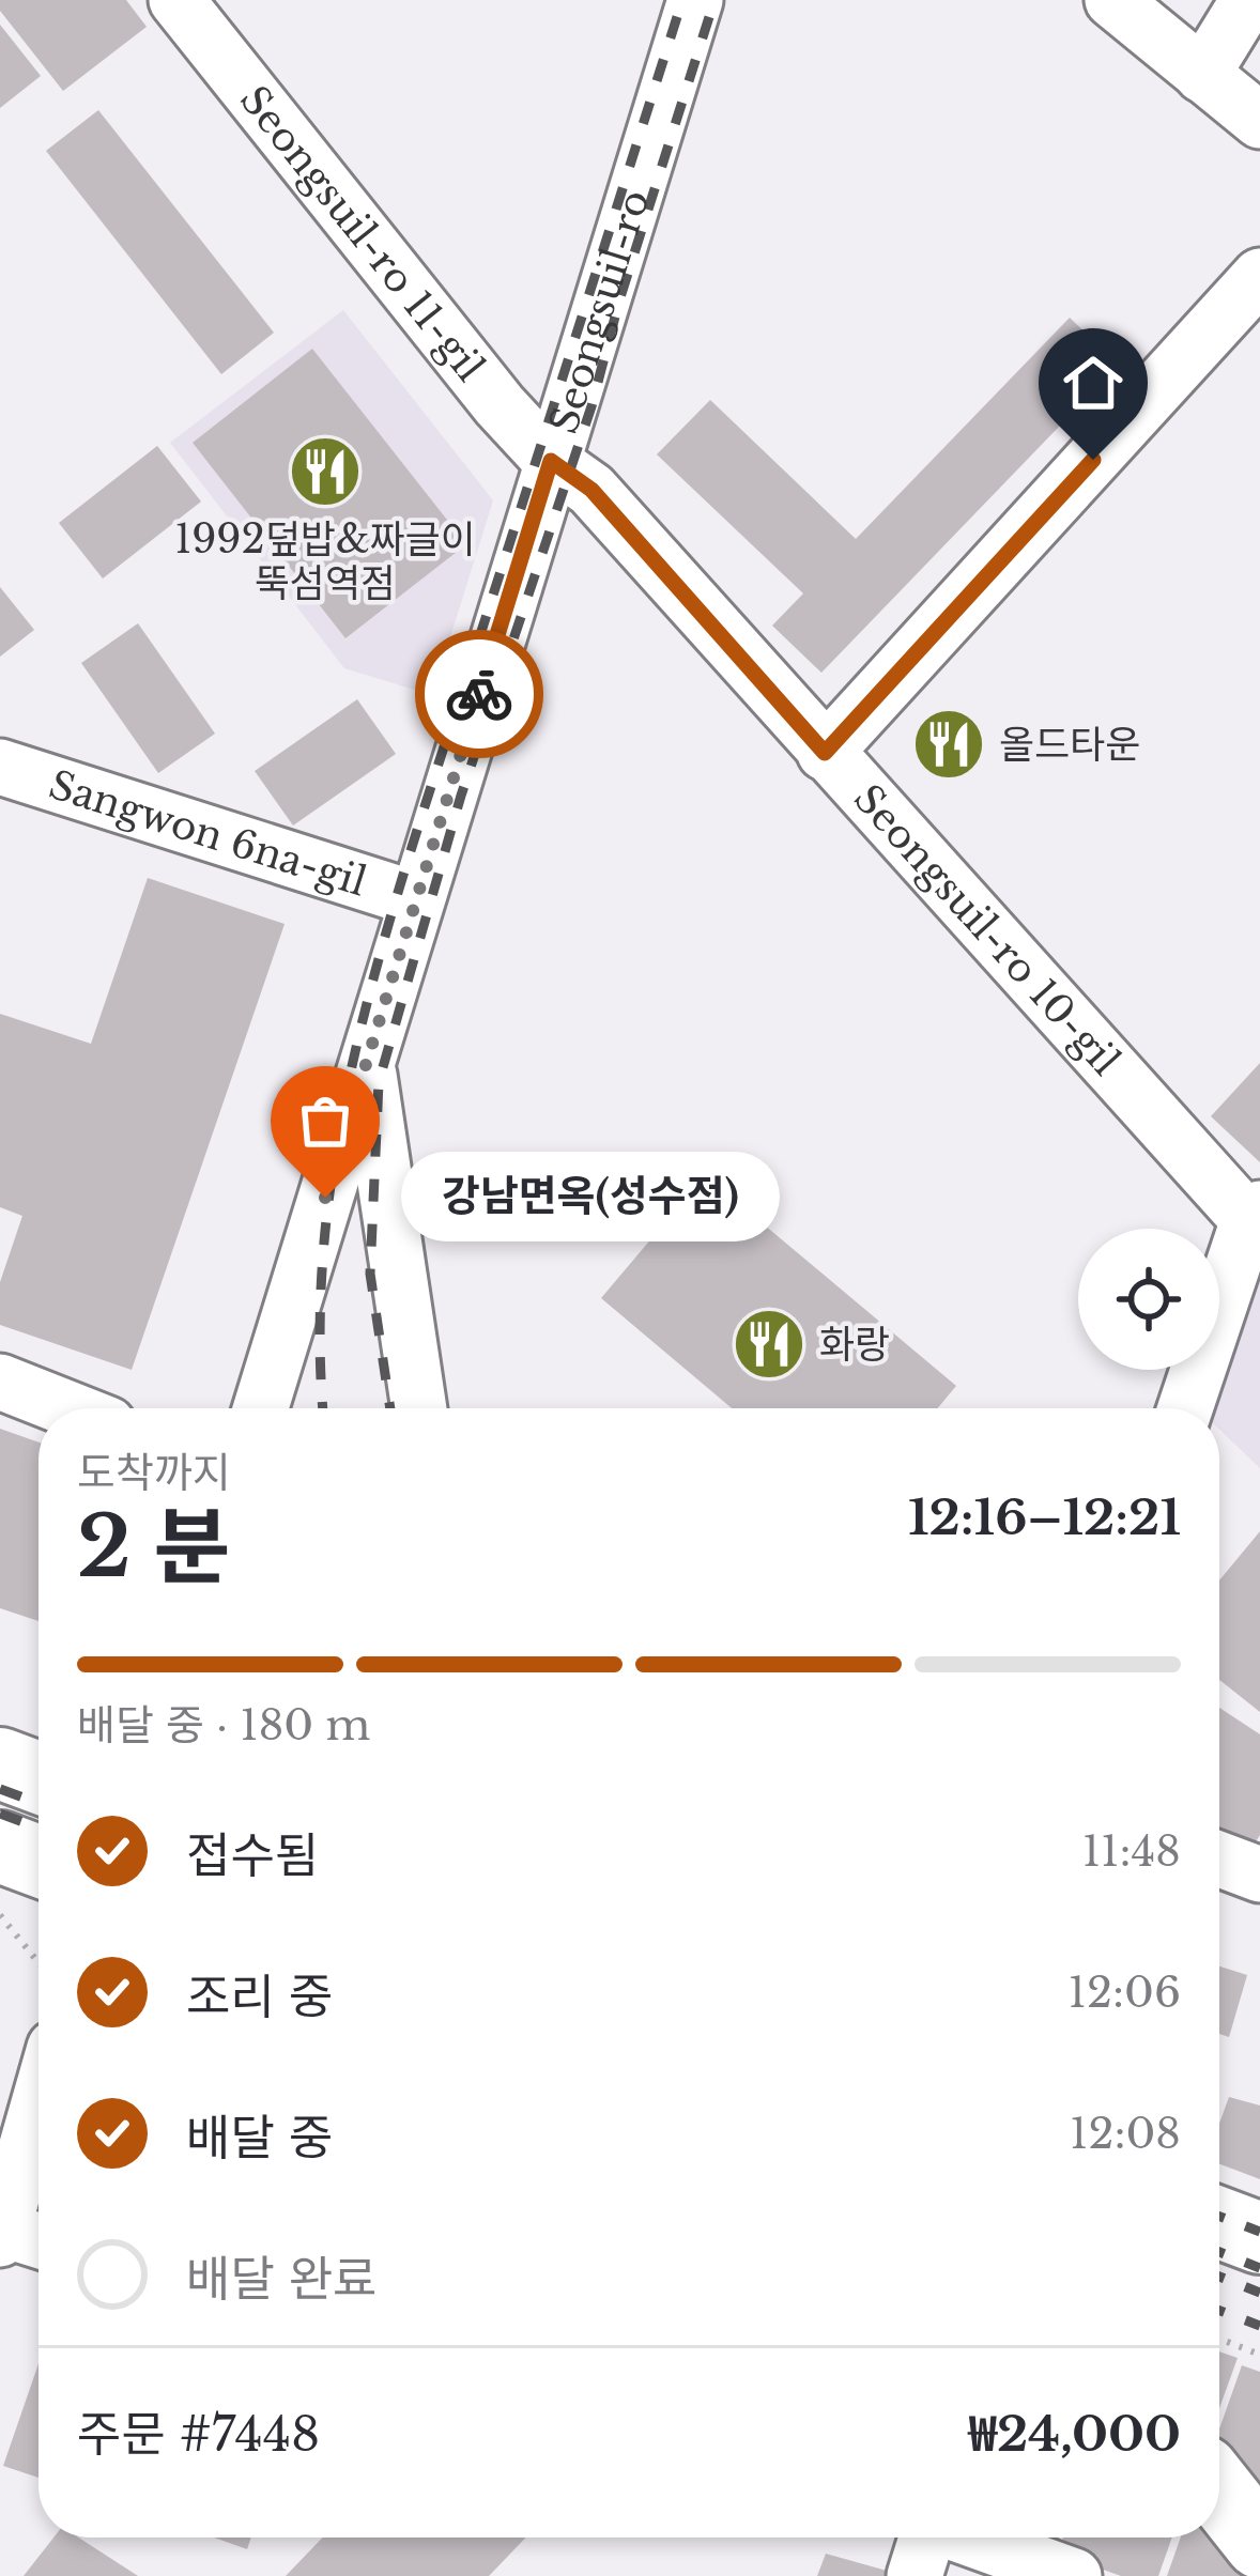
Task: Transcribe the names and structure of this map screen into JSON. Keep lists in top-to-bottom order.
{
  "streets": {
    "street": [
      "Seongsuil-ro 11-gil",
      "Seongsuil-ro",
      "Sangwon 6na-gil",
      "Seongsuil-ro 10-gil"
    ]
  },
  "crossings": [
    ["Seongsuil-ro 11-gil", "Seongsuil-ro"],
    ["Seongsuil-ro 11-gil", "Seongsuil-ro 10-gil"],
    ["Seongsuil-ro", "Sangwon 6na-gil"],
    ["Seongsuil-ro", "Seongsuil-ro 10-gil"]
  ],
  "places": {
    "restaurant": ["1992덮밥&짜글이 뚝섬역점", "올드타운", "화랑"],
    "other": ["강남면옥(성수점)"]
  },
  "page": {
    "bubble": "강남면옥(성수점)",
    "heading": ["2 분", "도착까지", "12:16–12:21"],
    "panel": ["주문 #7448", "₩24,000"],
    "bar": "배달 중 · 180 m",
    "list": [
      ["접수됨", "11:48"],
      ["조리 중", "12:06"],
      ["배달 중", "12:08"],
      "배달 완료"
    ]
  }
}
